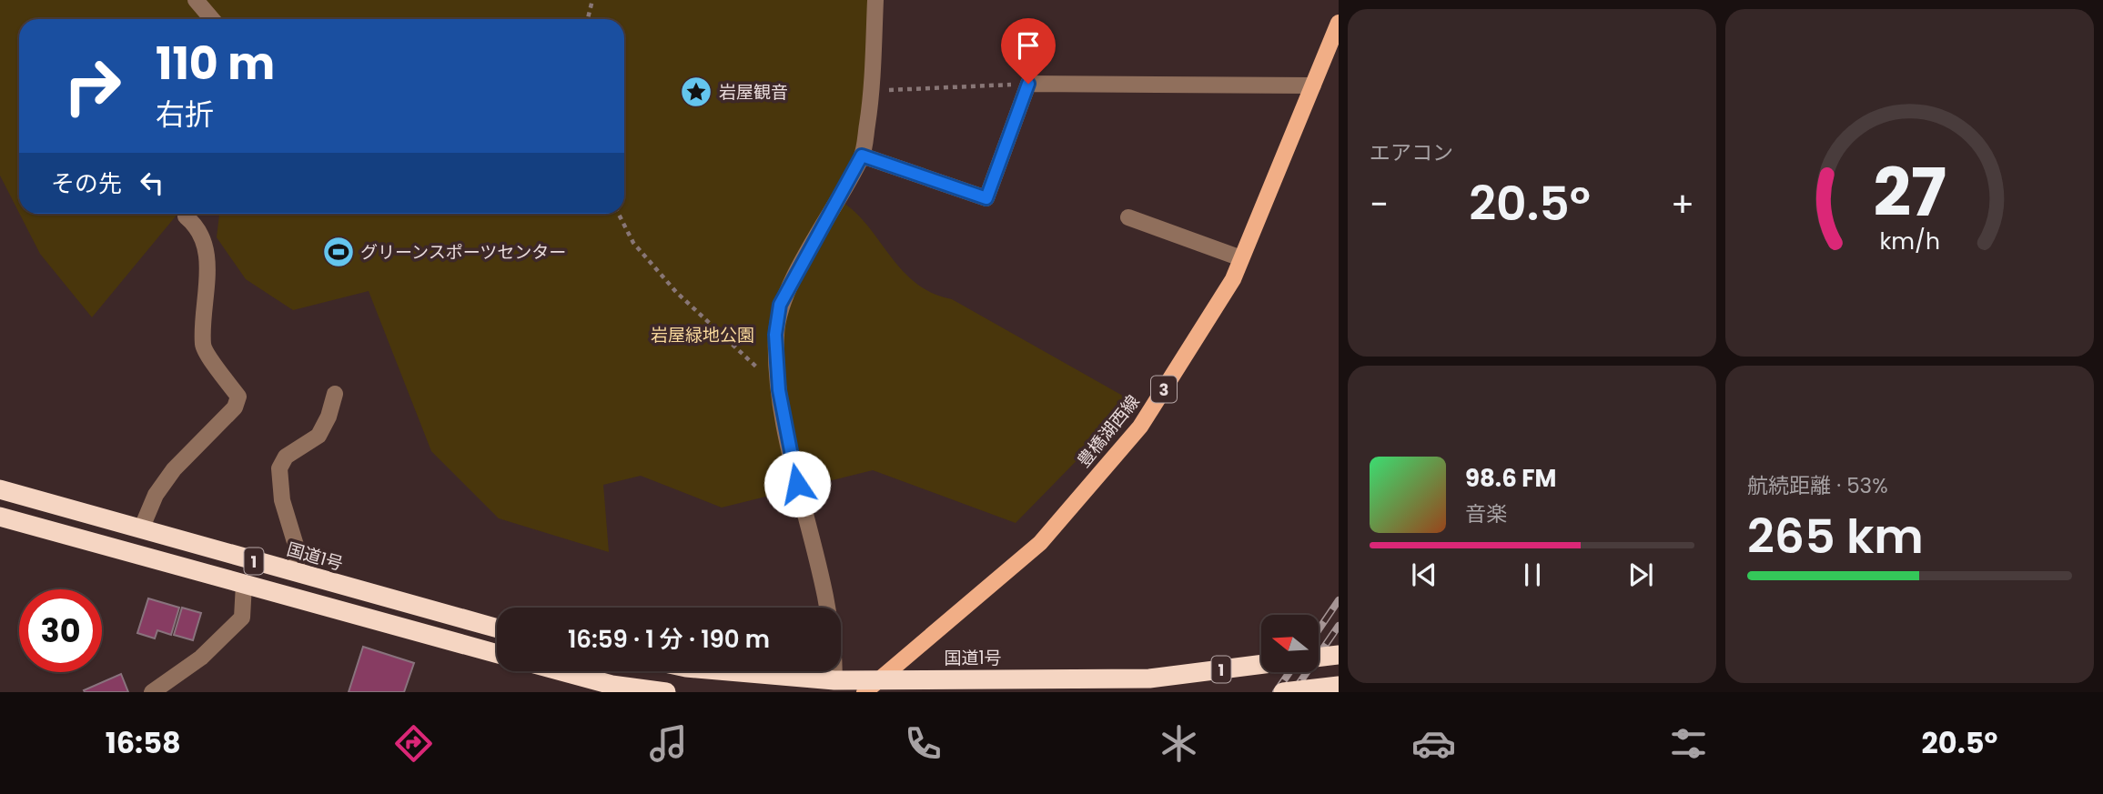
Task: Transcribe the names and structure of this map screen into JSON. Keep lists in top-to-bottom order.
{
  "streets": {
    "highway": ["国道1号", "1"],
    "main road": ["3", "豊橋湖西線"]
  },
  "crossings": [
    ["豊橋湖西線", "国道1号"]
  ],
  "parks": ["岩屋緑地公園"],
  "places": {
    "place": ["岩屋観音"],
    "sports": ["グリーンスポーツセンター"]
  },
  "north": "left",
  "page": {
    "tile": [
      "エアコン",
      ["航続距離 · 53%", "265 km"]
    ],
    "turn": ["110 m", "右折"],
    "then": "その先",
    "heat": ["−", "20.5°", "+"],
    "song": ["98.6 FM", "音楽"],
    "limit": "30",
    "trip": "16:59 · 1 分 · 190 m",
    "tabs": ["16:58", "20.5°"],
    "gauge": ["27", "km/h"]
  }
}
